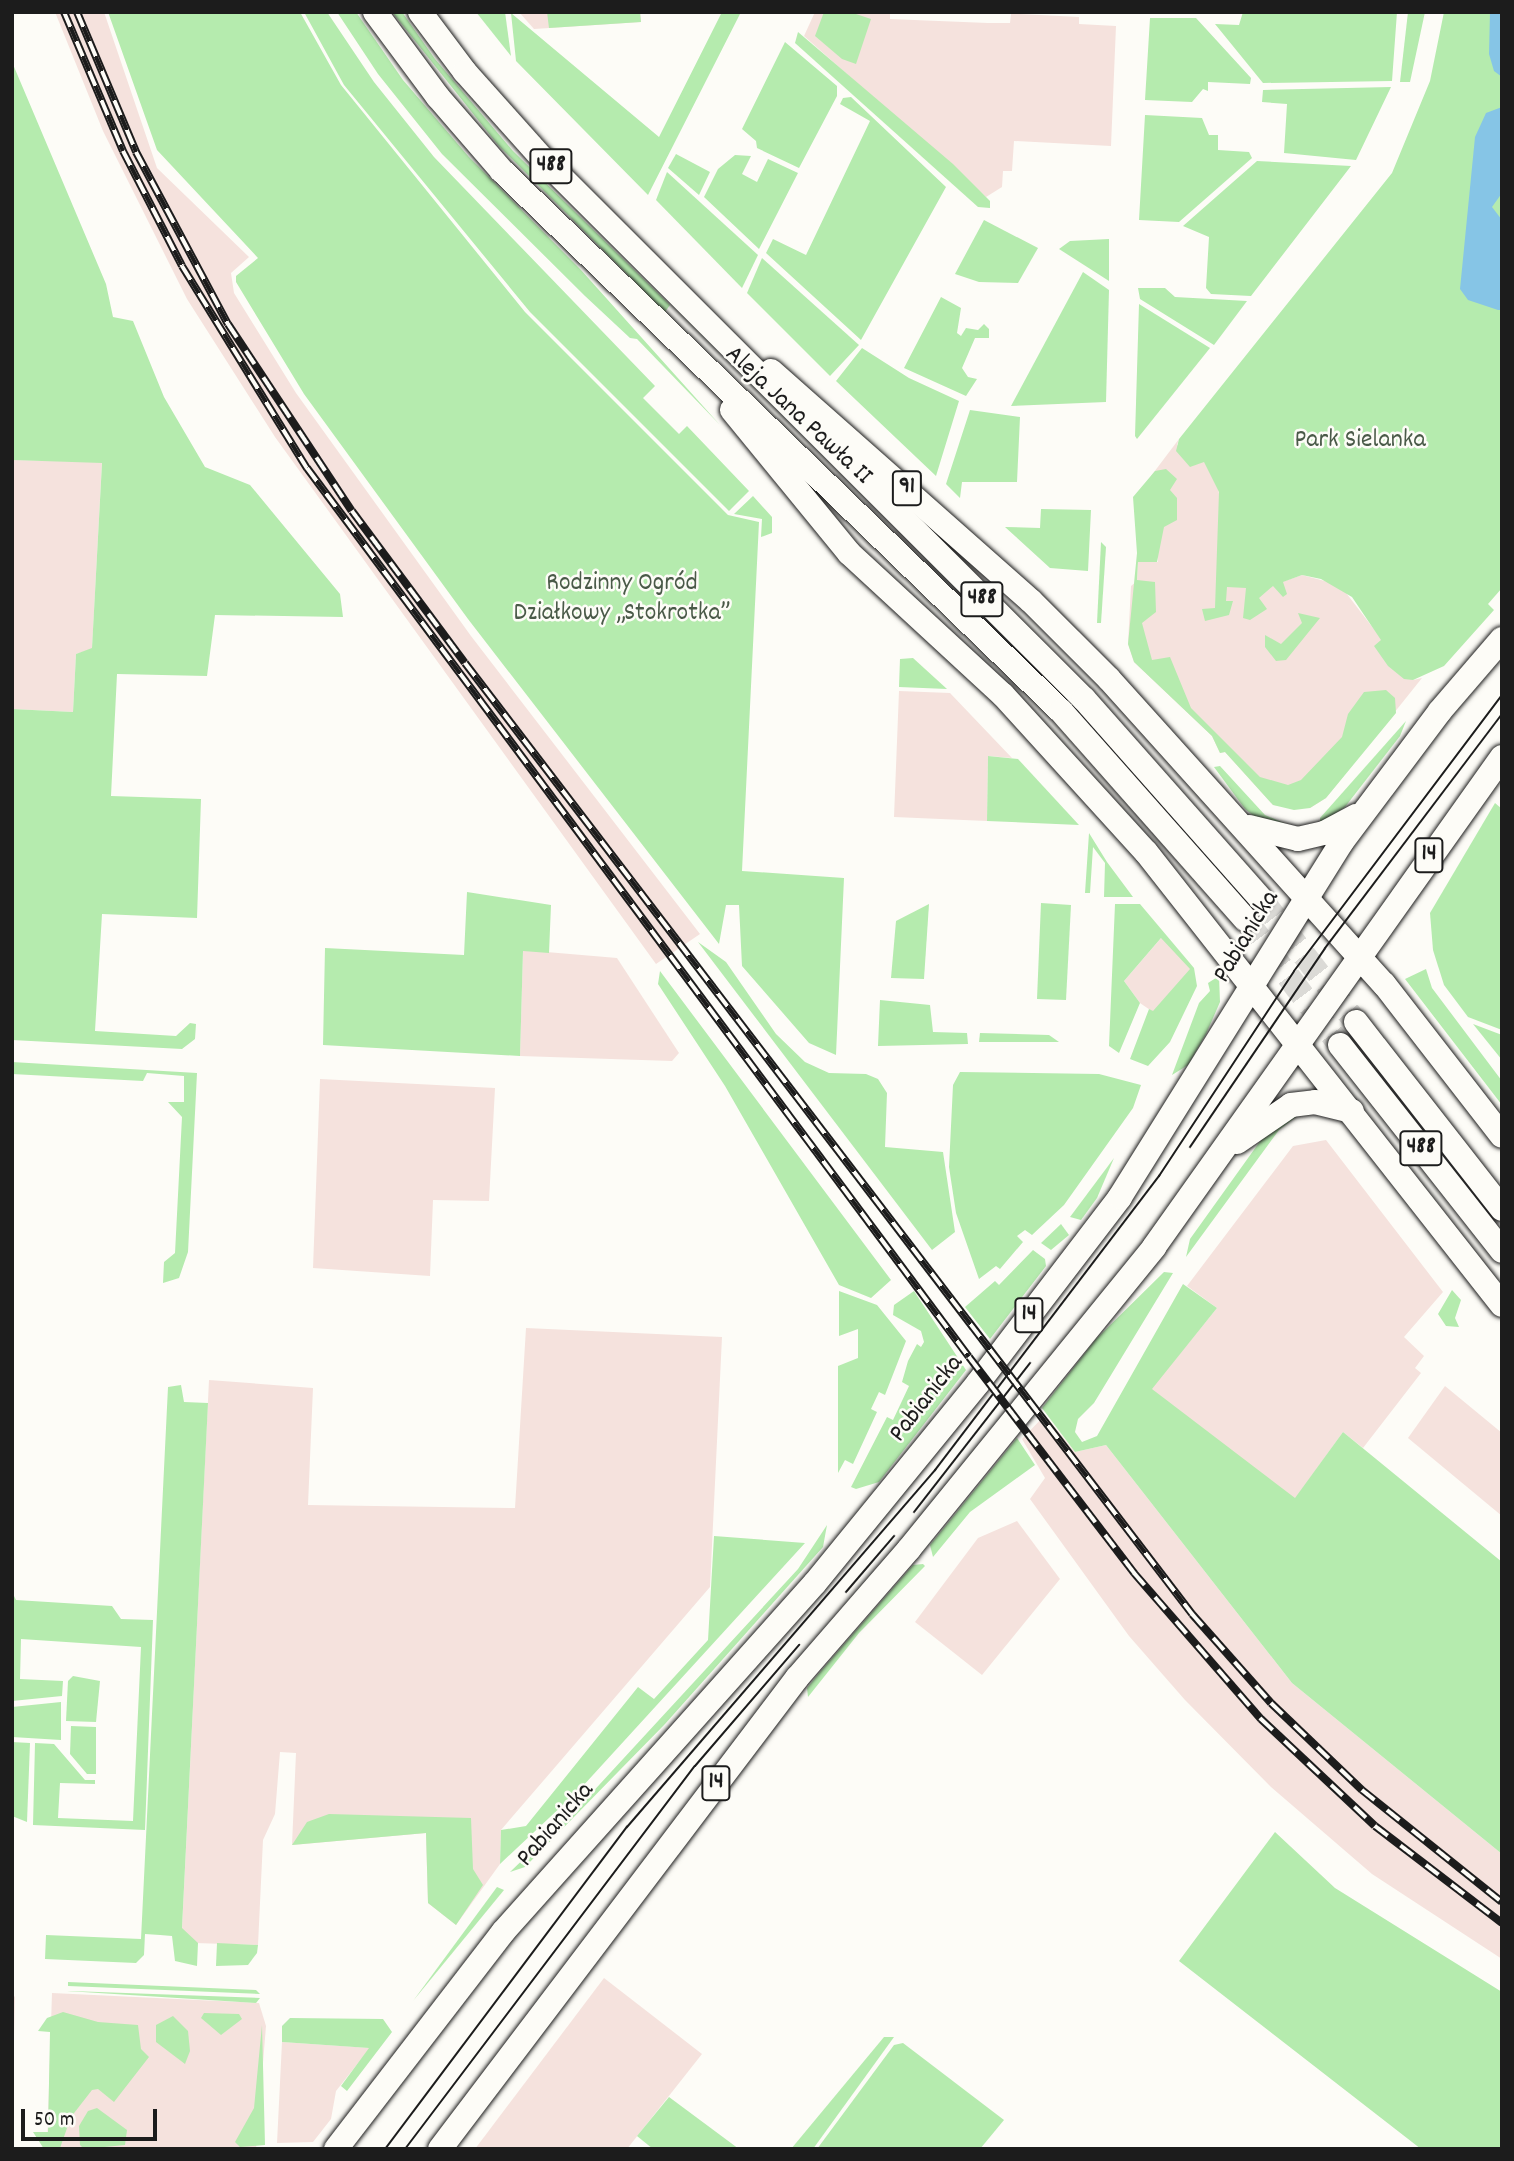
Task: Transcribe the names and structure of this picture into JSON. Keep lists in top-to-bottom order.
{
  "streets": {
    "main road": [
      "488",
      "Aleja Jana Pawła II",
      "91",
      "14",
      "Pabianicka"
    ]
  },
  "crossings": [
    ["Aleja Jana Pawła II", "91"]
  ],
  "parks": ["Park Sielanka", "Rodzinny Ogród Działkowy „Stokrotka”"],
  "scale_bar": "50 m"
}
